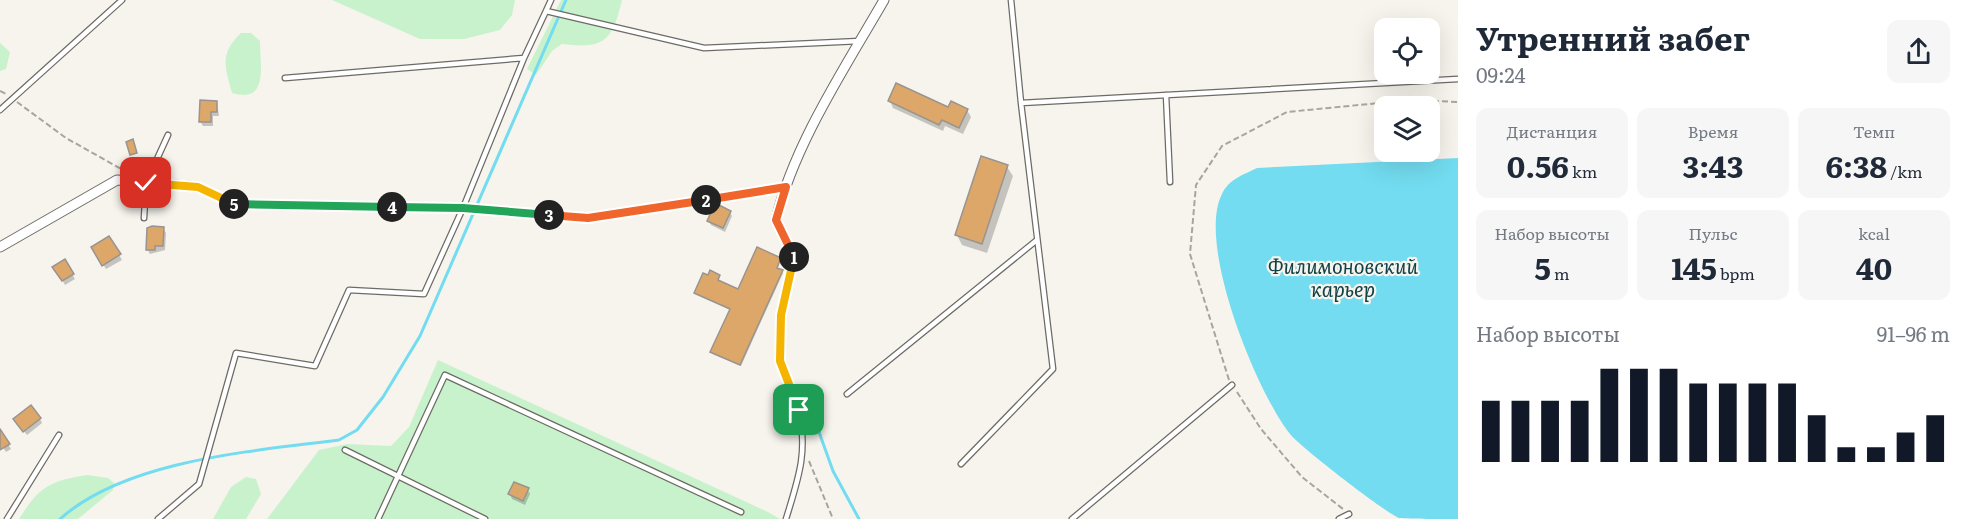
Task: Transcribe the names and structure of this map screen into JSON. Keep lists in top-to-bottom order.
{
  "water": ["Филимоновский карьер"],
  "page": {
    "heading": ["Утренний забег", "09:24"],
    "stats": [
      ["Дистанция", "0.56 km"],
      ["Время", "3:43"],
      ["Темп", "6:38 /km"],
      ["Набор высоты", "5 m"],
      ["Пульс", "145 bpm"],
      ["kcal", "40"]
    ],
    "pins": [
      "2",
      "5",
      "4",
      "3",
      "1"
    ],
    "chart": ["Набор высоты", "91–96 m"]
  }
}
